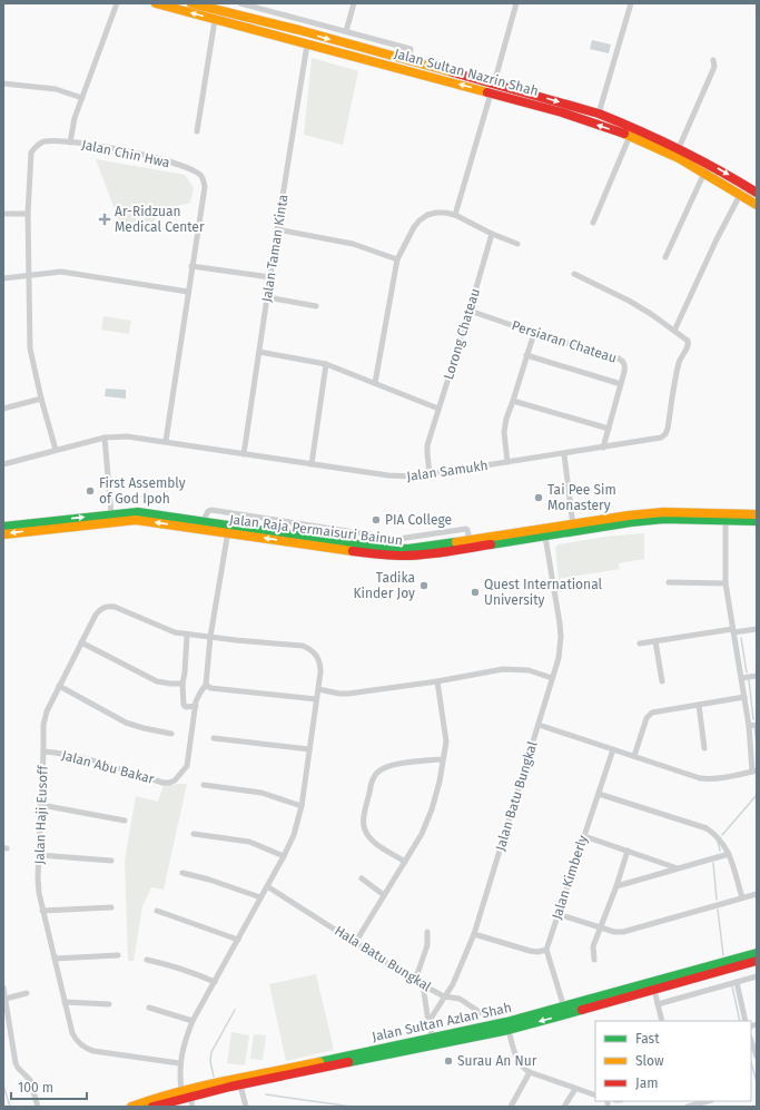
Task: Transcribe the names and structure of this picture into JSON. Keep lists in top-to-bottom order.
{
  "streets": {
    "main road": ["Jalan Sultan Nazrin Shah", "Jalan Raja Permaisuri Bainun", "Jalan Sultan Azlan Shah"],
    "street": [
      "Jalan Chin Hwa",
      "Jalan Taman Kinta",
      "Lorong Chateau",
      "Persiaran Chateau",
      "Jalan Samukh",
      "Jalan Abu Bakar",
      "Jalan Batu Bungkal",
      "Jalan Haji Eusoff",
      "Jalan Kimberly",
      "Hala Batu Bungkal"
    ]
  },
  "crossings": [
    ["Jalan Sultan Nazrin Shah", "Jalan Taman Kinta"],
    ["Jalan Chin Hwa", "Jalan Samukh"],
    ["Jalan Taman Kinta", "Jalan Samukh"],
    ["Lorong Chateau", "Persiaran Chateau"],
    ["Lorong Chateau", "Jalan Samukh"],
    ["Persiaran Chateau", "Jalan Samukh"],
    ["Jalan Raja Permaisuri Bainun", "Jalan Batu Bungkal"],
    ["Jalan Abu Bakar", "Jalan Haji Eusoff"],
    ["Jalan Batu Bungkal", "Hala Batu Bungkal"],
    ["Jalan Haji Eusoff", "Hala Batu Bungkal"],
    ["Jalan Haji Eusoff", "Jalan Sultan Azlan Shah"]
  ],
  "places": {
    "health": ["Ar-Ridzuan Medical Center"],
    "other": [
      "First Assembly of God Ipoh",
      "Tai Pee Sim Monastery",
      "PIA College",
      "Tadika Kinder Joy",
      "Quest International University",
      "Surau An Nur"
    ]
  },
  "legend": ["Fast", "Slow", "Jam"],
  "scale_bar": "100 m"
}
